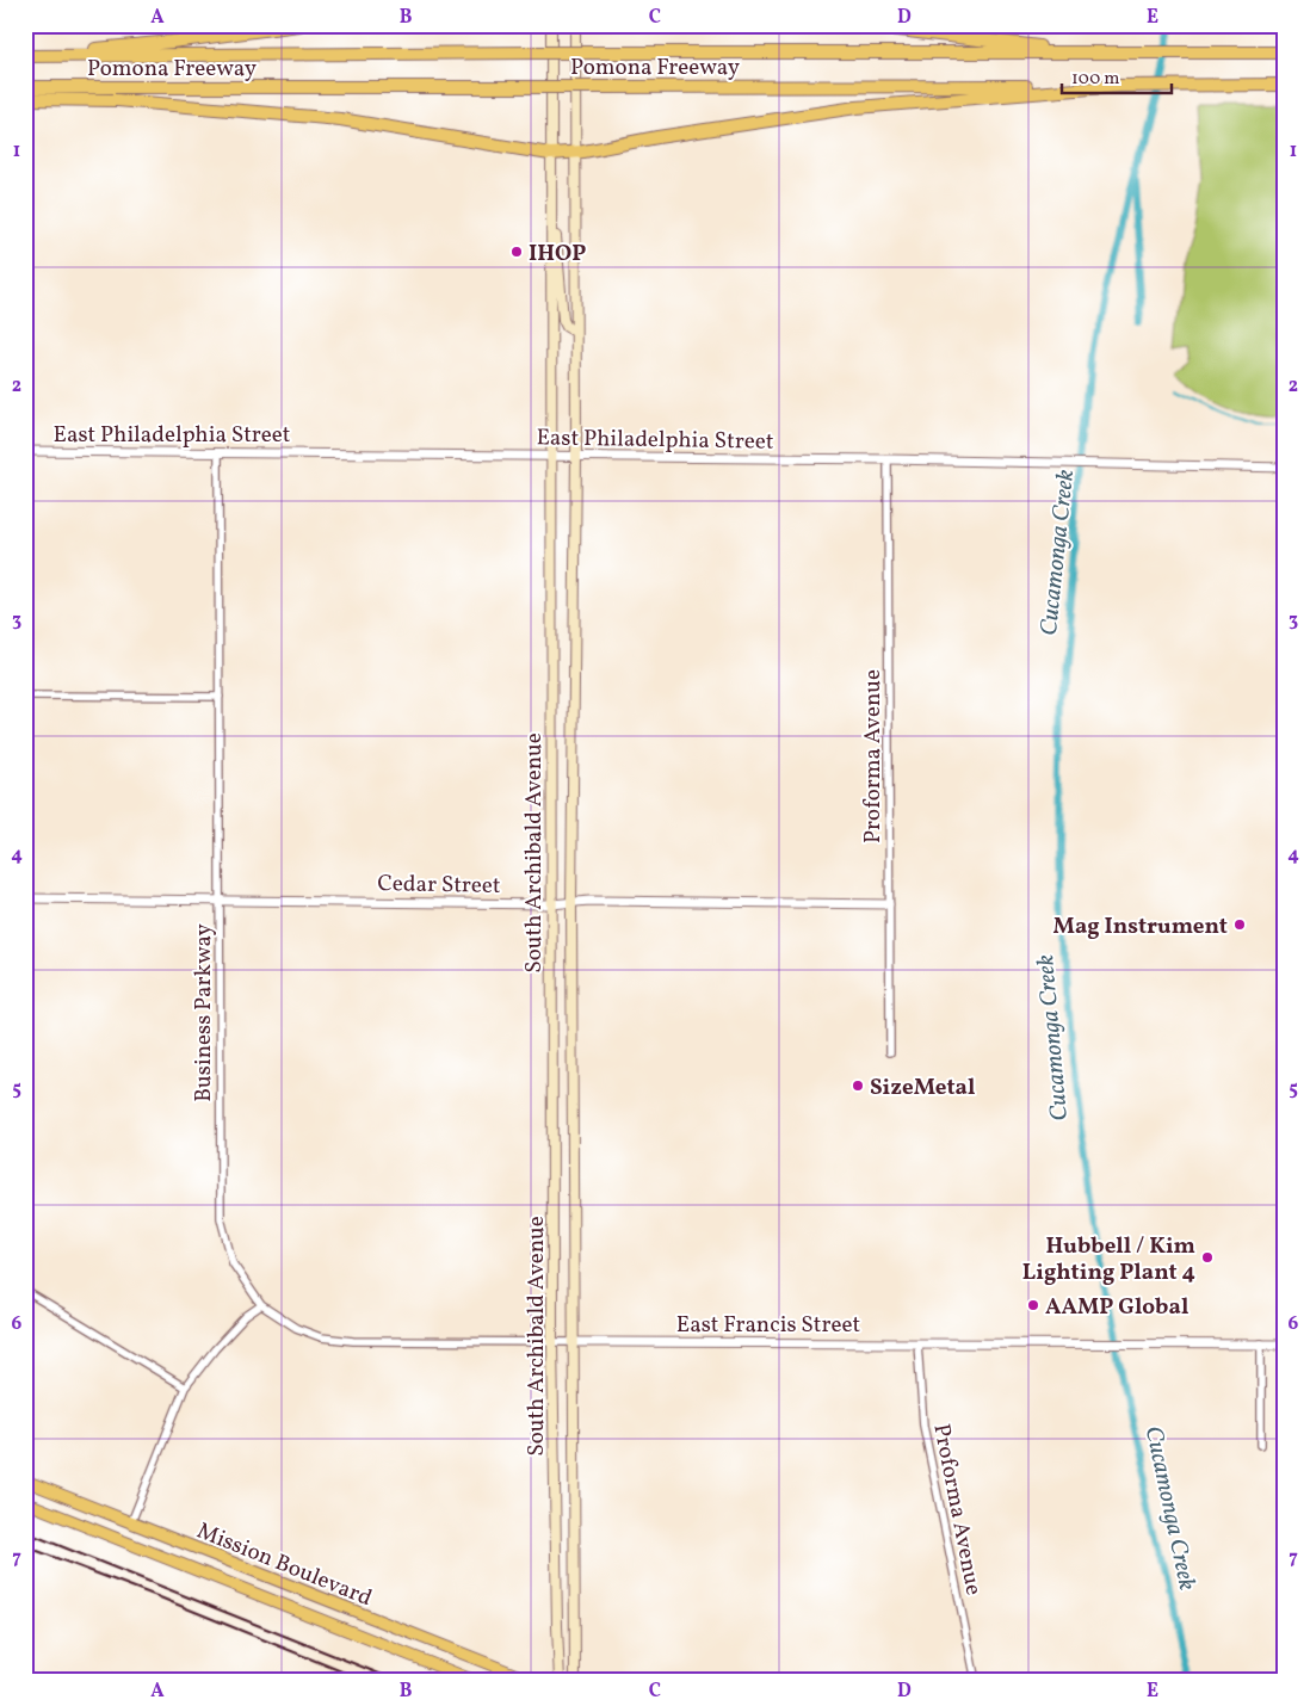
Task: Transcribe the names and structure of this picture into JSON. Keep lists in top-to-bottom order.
{
  "streets": {
    "highway": ["Pomona Freeway"],
    "main road": ["South Archibald Avenue", "Mission Boulevard"],
    "street": [
      "East Philadelphia Street",
      "Proforma Avenue",
      "Cedar Street",
      "Business Parkway",
      "East Francis Street"
    ]
  },
  "crossings": [
    ["East Philadelphia Street", "Proforma Avenue"],
    ["East Philadelphia Street", "South Archibald Avenue"],
    ["East Philadelphia Street", "Business Parkway"],
    ["Proforma Avenue", "Cedar Street"],
    ["Proforma Avenue", "East Francis Street"],
    ["South Archibald Avenue", "Cedar Street"],
    ["South Archibald Avenue", "East Francis Street"],
    ["Cedar Street", "Business Parkway"],
    ["Business Parkway", "East Francis Street"]
  ],
  "water": ["Cucamonga Creek"],
  "places": [
    "IHOP",
    "Mag Instrument",
    "SizeMetal",
    "Hubbell / Kim Lighting Plant 4",
    "AAMP Global"
  ],
  "scale_bar": "100 m",
  "grid": {
    "columns": [
      "A",
      "B",
      "C",
      "D",
      "E"
    ],
    "rows": [
      "1",
      "2",
      "3",
      "4",
      "5",
      "6",
      "7"
    ]
  }
}
